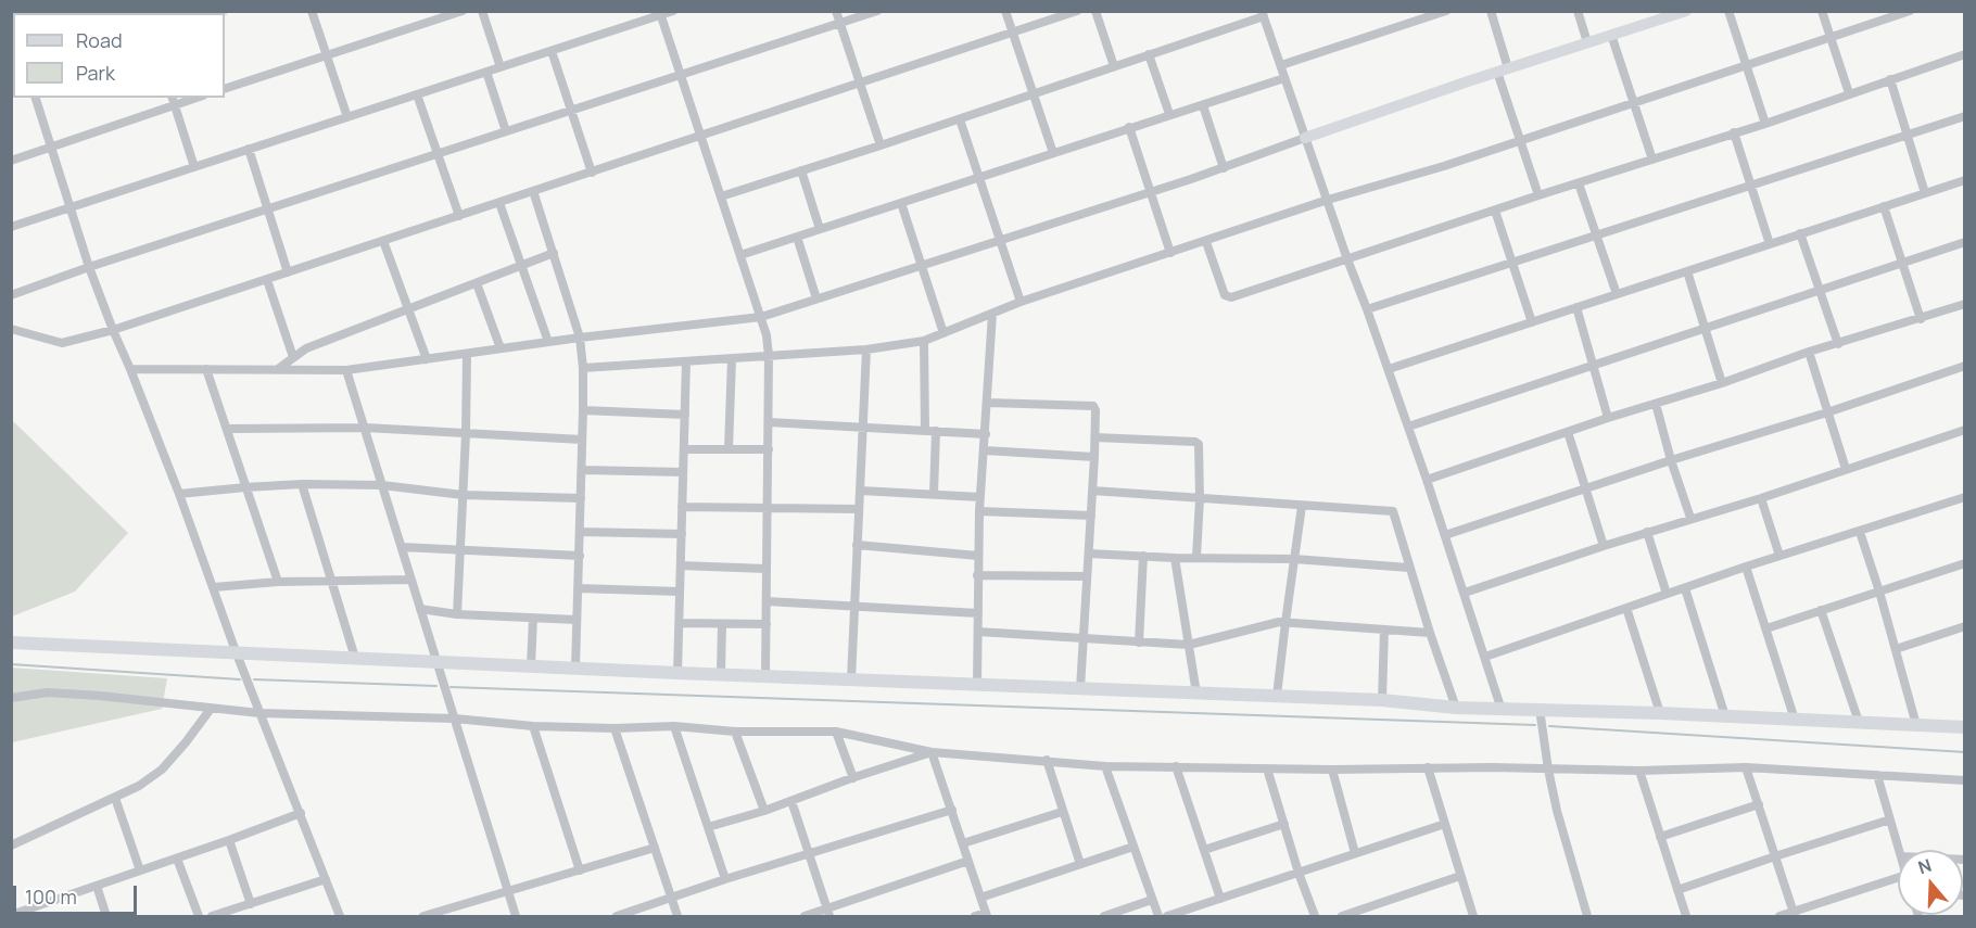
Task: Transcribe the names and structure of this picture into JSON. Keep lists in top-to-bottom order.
{
  "legend": ["Road", "Park"],
  "scale_bar": "100 m",
  "north": "top"
}
